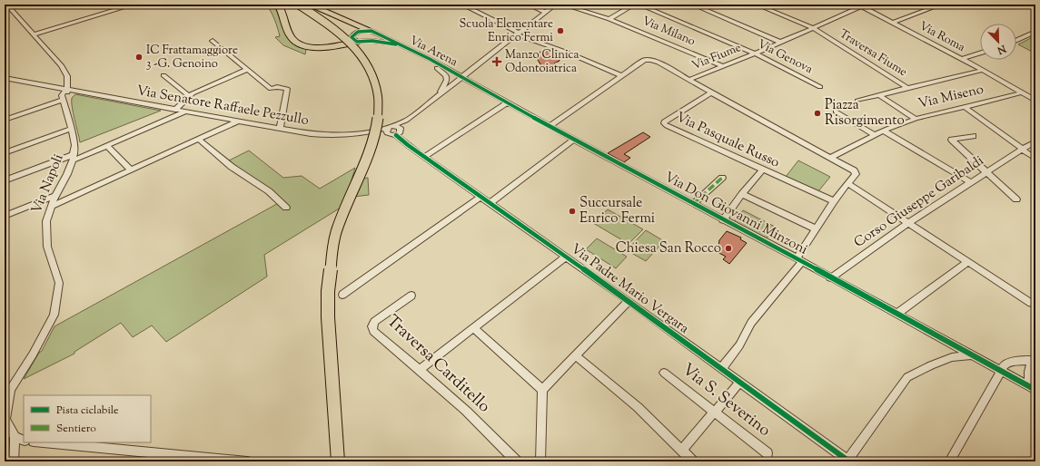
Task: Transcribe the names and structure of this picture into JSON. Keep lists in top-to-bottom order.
{
  "streets": {
    "street": [
      "Via Milano",
      "Via Roma",
      "Via Arena",
      "Traversa Fiume",
      "Via Fiume",
      "Via Genova",
      "Via Miseno",
      "Via Senatore Raffaele Pezzullo",
      "Via Pasquale Russo",
      "Via Napoli",
      "Corso Giuseppe Garibaldi",
      "Via Don Giovanni Minzoni",
      "Via Padre Mario Vergara",
      "Traversa Carditello",
      "Via S. Severino"
    ]
  },
  "crossings": [
    ["Via Milano", "Via Fiume"],
    ["Via Roma", "Traversa Fiume"],
    ["Via Roma", "Via Fiume"],
    ["Via Roma", "Via Miseno"],
    ["Via Arena", "Via Don Giovanni Minzoni"],
    ["Traversa Fiume", "Via Fiume"],
    ["Via Fiume", "Via Genova"],
    ["Via Fiume", "Via Miseno"],
    ["Via Fiume", "Via Pasquale Russo"],
    ["Corso Giuseppe Garibaldi", "Via Don Giovanni Minzoni"]
  ],
  "places": {
    "other": [
      "Scuola Elementare Enrico Fermi",
      "IC Frattamaggiore 3 -G. Genoino",
      "Piazza Risorgimento",
      "Succursale Enrico Fermi",
      "Chiesa San Rocco"
    ],
    "health": ["Manzo Clinica Odontoiatrica"]
  },
  "legend": ["Pista ciclabile", "Sentiero"],
  "north": "bottom right"
}
